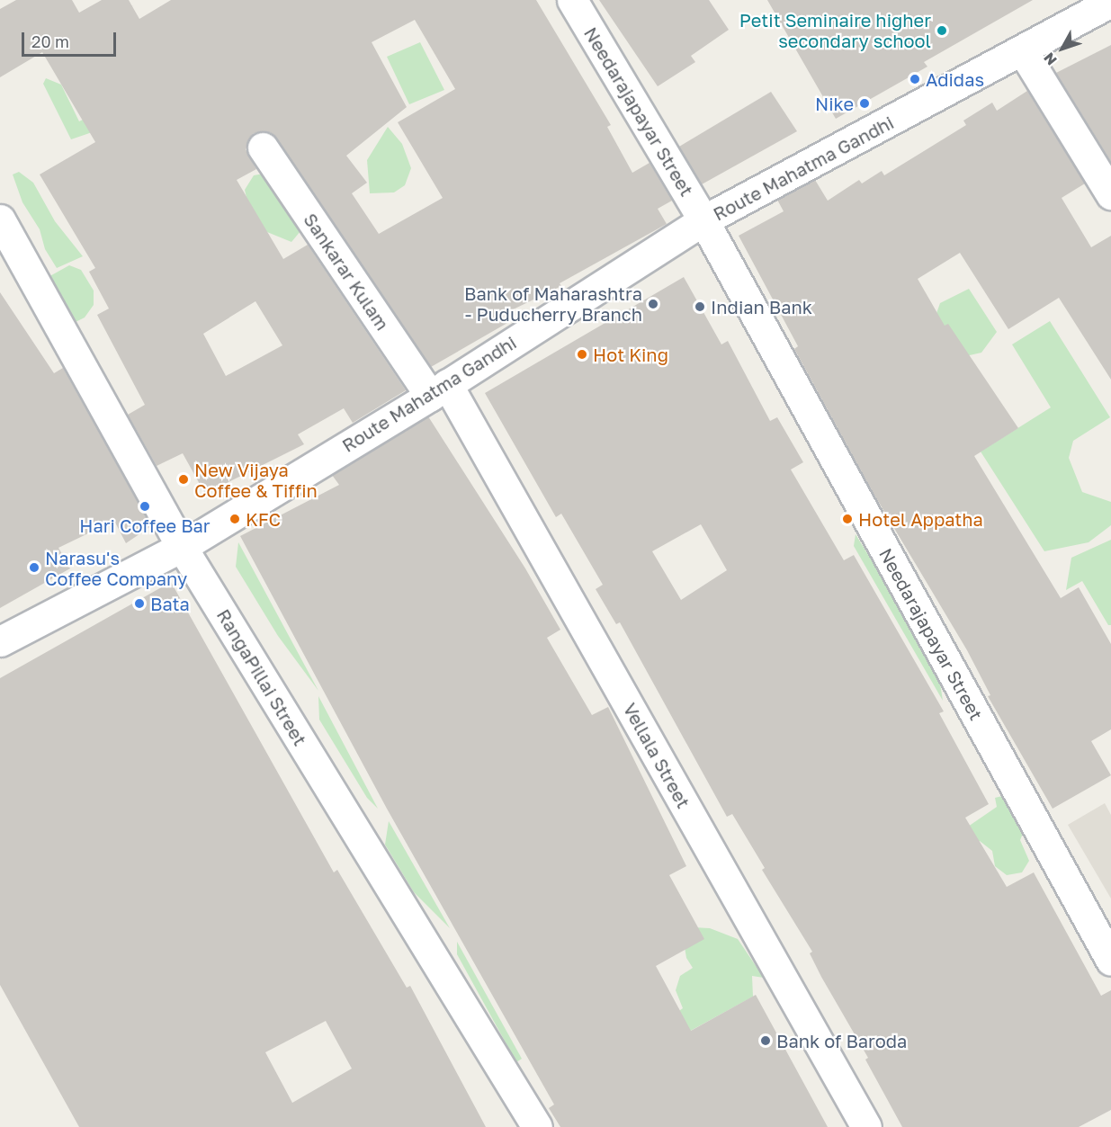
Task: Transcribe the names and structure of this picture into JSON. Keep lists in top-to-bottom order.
{
  "streets": {
    "street": [
      "Needarajapayar Street",
      "Route Mahatma Gandhi",
      "Sankarar Kulam",
      "RangaPillai Street",
      "Vellala Street"
    ]
  },
  "crossings": [
    ["Needarajapayar Street", "Route Mahatma Gandhi"],
    ["Route Mahatma Gandhi", "Sankarar Kulam"],
    ["Route Mahatma Gandhi", "RangaPillai Street"],
    ["Route Mahatma Gandhi", "Vellala Street"],
    ["Sankarar Kulam", "Vellala Street"]
  ],
  "places": [
    "Petit Seminaire higher secondary school",
    "Adidas",
    "Nike",
    "Bank of Maharashtra - Puducherry Branch",
    "Indian Bank",
    "Hot King",
    "New Vijaya Coffee & Tiffin",
    "Hari Coffee Bar",
    "KFC",
    "Hotel Appatha",
    "Narasu's Coffee Company",
    "Bata",
    "Bank of Baroda"
  ],
  "scale_bar": "20 m",
  "north": "bottom left"
}
